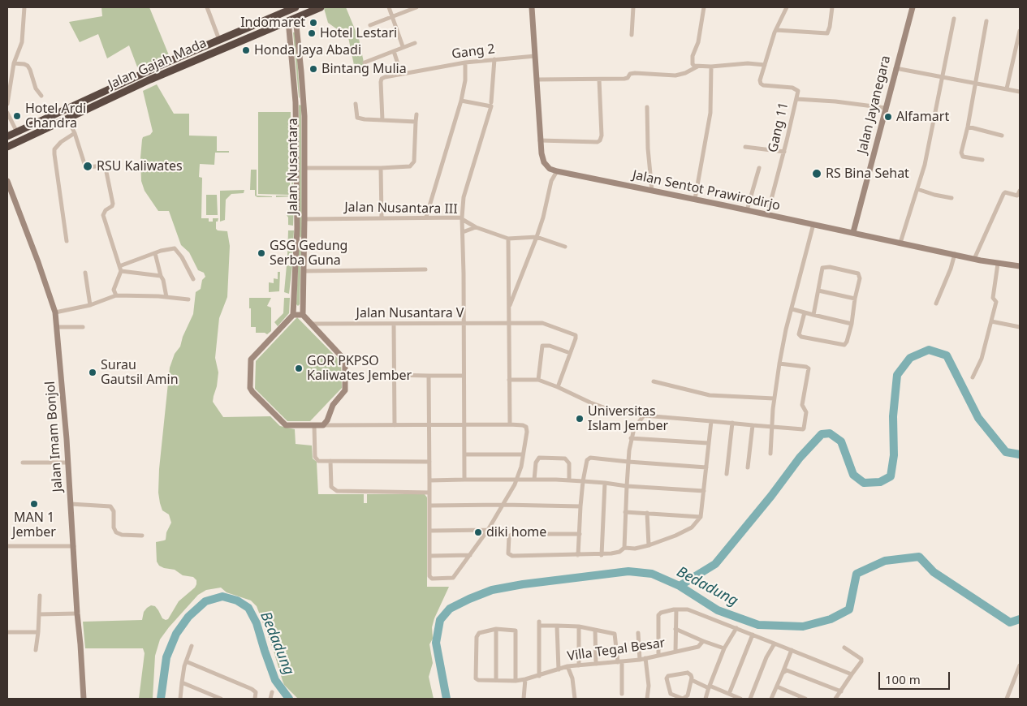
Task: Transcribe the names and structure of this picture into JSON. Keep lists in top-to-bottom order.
{
  "streets": {
    "highway": ["Jalan Gajah Mada"],
    "street": [
      "Gang 2",
      "Jalan Jayanegara",
      "Gang 11",
      "Jalan Nusantara",
      "Jalan Sentot Prawirodirjo",
      "Jalan Nusantara III",
      "Jalan Nusantara V",
      "Jalan Imam Bonjol",
      "Villa Tegal Besar"
    ]
  },
  "crossings": [
    ["Jalan Gajah Mada", "Jalan Nusantara"],
    ["Jalan Jayanegara", "Jalan Sentot Prawirodirjo"],
    ["Gang 11", "Jalan Sentot Prawirodirjo"],
    ["Jalan Nusantara", "Jalan Nusantara III"],
    ["Jalan Nusantara", "Jalan Nusantara V"]
  ],
  "water": ["Bedadung"],
  "places": [
    "Indomaret",
    "Hotel Lestari",
    "Honda Jaya Abadi",
    "Bintang Mulia",
    "Hotel Ardi Chandra",
    "Alfamart",
    "RSU Kaliwates",
    "RS Bina Sehat",
    "GSG Gedung Serba Guna",
    "GOR PKPSO Kaliwates Jember",
    "Surau Gautsil Amin",
    "Universitas Islam Jember",
    "MAN 1 Jember",
    "diki home"
  ],
  "scale_bar": "100 m"
}
